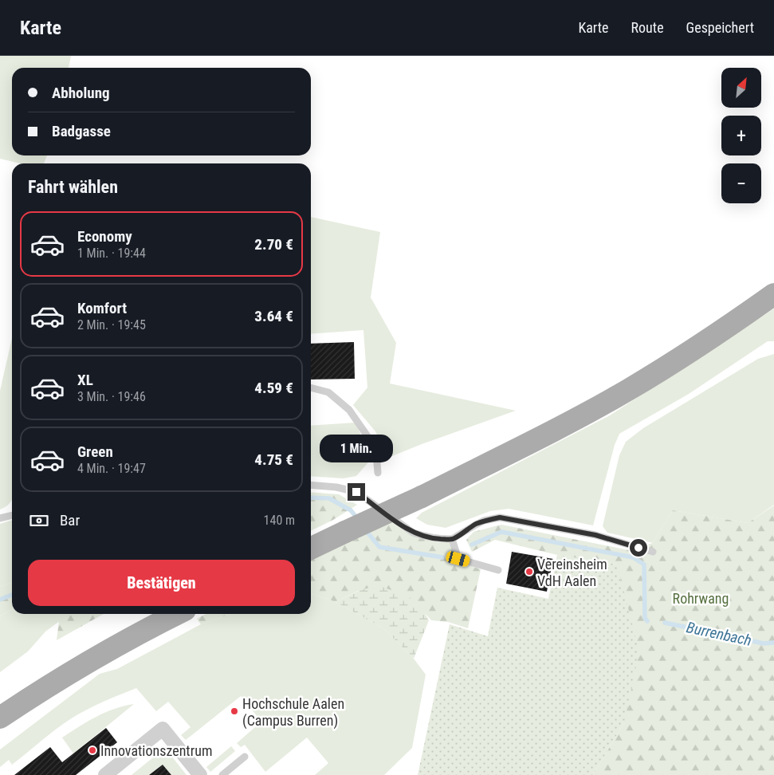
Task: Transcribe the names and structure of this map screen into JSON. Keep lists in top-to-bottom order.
{
  "water": ["Burrenbach"],
  "parks": ["Rohrwang"],
  "places": ["Vereinsheim VdH Aalen", "Hochschule Aalen (Campus Burren)", "Innovationszentrum"],
  "north": "top right",
  "page": {
    "header": "Karte",
    "nav": ["Karte", "Route", "Gespeichert"],
    "map_buttons": ["+", "−"],
    "banner": ["Abholung", "Badgasse"],
    "heading": "Fahrt wählen",
    "list": [
      {
        "name": "Economy",
        "note": "1 Min. · 19:44",
        "value": "2.70 €"
      },
      {
        "name": "Komfort",
        "note": "2 Min. · 19:45",
        "value": "3.64 €"
      },
      {
        "name": "XL",
        "note": "3 Min. · 19:46",
        "value": "4.59 €"
      },
      {
        "name": "Green",
        "note": "4 Min. · 19:47",
        "value": "4.75 €"
      }
    ],
    "bubble": "1 Min.",
    "pay": ["Bar", "140 m"],
    "buttons": "Bestätigen"
  }
}
